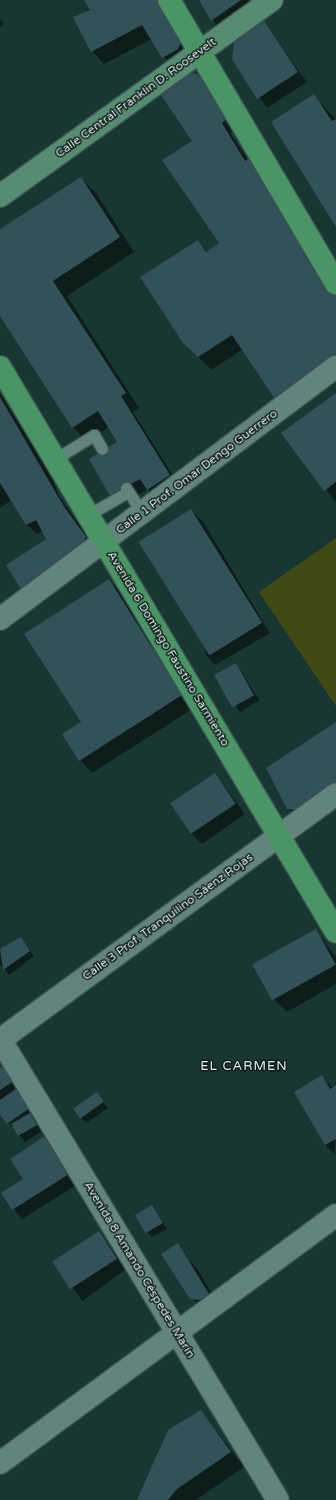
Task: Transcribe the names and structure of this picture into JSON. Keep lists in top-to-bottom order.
{
  "streets": {
    "main road": ["Calle Central Franklin D. Roosevelt", "Avenida 6 Domingo Faustino Sarmiento"],
    "street": ["Calle 1 Prof. Omar Dengo Guerrero", "Calle 3 Prof. Tranquilino Sáenz Rojas", "Avenida 8 Amando Céspedes Marín"]
  },
  "crossings": [
    ["Calle 1 Prof. Omar Dengo Guerrero", "Avenida 6 Domingo Faustino Sarmiento"],
    ["Avenida 6 Domingo Faustino Sarmiento", "Calle 3 Prof. Tranquilino Sáenz Rojas"],
    ["Calle 3 Prof. Tranquilino Sáenz Rojas", "Avenida 8 Amando Céspedes Marín"]
  ],
  "districts": ["EL CARMEN"]
}
